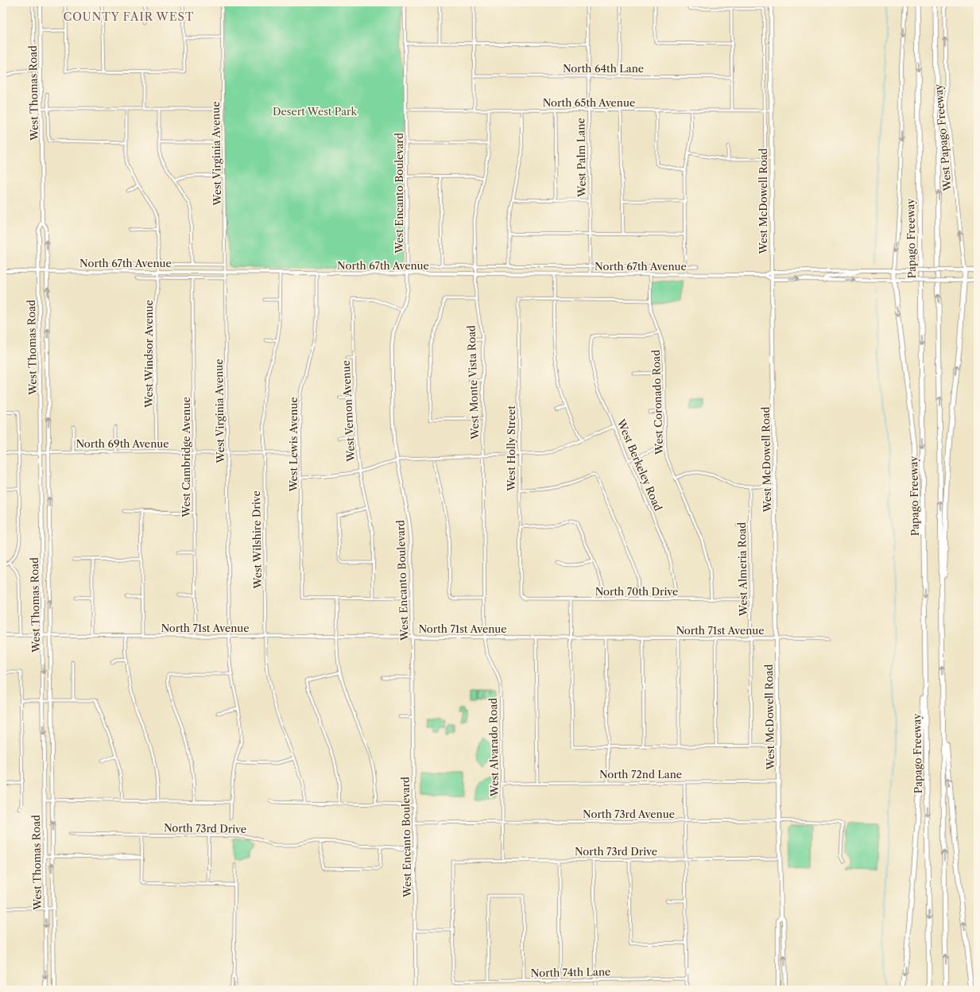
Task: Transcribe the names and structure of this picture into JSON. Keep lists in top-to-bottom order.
{
  "streets": {
    "highway": ["Papago Freeway"],
    "main road": [
      "West Thomas Road",
      "West Papago Freeway",
      "West McDowell Road",
      "North 67th Avenue"
    ],
    "street": [
      "North 64th Lane",
      "North 65th Avenue",
      "West Virginia Avenue",
      "West Palm Lane",
      "West Encanto Boulevard",
      "West Windsor Avenue",
      "West Monte Vista Road",
      "West Coronado Road",
      "West Vernon Avenue",
      "North 69th Avenue",
      "West Lewis Avenue",
      "West Holly Street",
      "West Cambridge Avenue",
      "West Berkeley Road",
      "West Wilshire Drive",
      "West Almeria Road",
      "North 70th Drive",
      "North 71st Avenue",
      "West Alvarado Road",
      "North 72nd Lane",
      "North 73rd Avenue",
      "North 73rd Drive",
      "North 74th Lane"
    ]
  },
  "crossings": [
    ["North 64th Lane", "West Palm Lane"],
    ["West Thomas Road", "North 67th Avenue"],
    ["West Thomas Road", "West Windsor Avenue"],
    ["West Thomas Road", "North 69th Avenue"],
    ["West Thomas Road", "North 71st Avenue"],
    ["North 65th Avenue", "West Palm Lane"],
    ["North 65th Avenue", "West Encanto Boulevard"],
    ["North 65th Avenue", "West McDowell Road"],
    ["North 65th Avenue", "West Monte Vista Road"],
    ["West Papago Freeway", "North 67th Avenue"],
    ["West Virginia Avenue", "North 67th Avenue"],
    ["West Virginia Avenue", "North 69th Avenue"],
    ["West Virginia Avenue", "North 71st Avenue"],
    ["West Palm Lane", "North 67th Avenue"],
    ["West Encanto Boulevard", "North 67th Avenue"],
    ["West Encanto Boulevard", "West Vernon Avenue"],
    ["West Encanto Boulevard", "North 71st Avenue"],
    ["West Encanto Boulevard", "North 73rd Avenue"],
    ["West Encanto Boulevard", "North 73rd Drive"],
    ["West McDowell Road", "North 67th Avenue"],
    ["West McDowell Road", "North 71st Avenue"],
    ["West McDowell Road", "North 72nd Lane"],
    ["West McDowell Road", "North 73rd Avenue"],
    ["West McDowell Road", "North 73rd Drive"],
    ["North 67th Avenue", "West Windsor Avenue"],
    ["North 67th Avenue", "West Monte Vista Road"],
    ["North 67th Avenue", "West Coronado Road"],
    ["North 67th Avenue", "West Lewis Avenue"],
    ["North 67th Avenue", "West Cambridge Avenue"],
    ["North 67th Avenue", "West Wilshire Drive"],
    ["West Windsor Avenue", "North 69th Avenue"],
    ["West Monte Vista Road", "North 71st Avenue"],
    ["West Monte Vista Road", "West Alvarado Road"],
    ["West Coronado Road", "West Berkeley Road"],
    ["West Coronado Road", "North 70th Drive"],
    ["North 69th Avenue", "West Lewis Avenue"],
    ["North 69th Avenue", "West Cambridge Avenue"],
    ["North 69th Avenue", "West Wilshire Drive"],
    ["West Holly Street", "North 70th Drive"],
    ["West Cambridge Avenue", "North 71st Avenue"],
    ["West Berkeley Road", "North 70th Drive"],
    ["West Wilshire Drive", "North 71st Avenue"],
    ["West Almeria Road", "North 70th Drive"],
    ["West Almeria Road", "North 71st Avenue"],
    ["North 71st Avenue", "West Alvarado Road"],
    ["West Alvarado Road", "North 72nd Lane"],
    ["West Alvarado Road", "North 73rd Avenue"],
    ["West Alvarado Road", "North 73rd Drive"],
    ["North 73rd Drive", "North 74th Lane"]
  ],
  "one_way": ["West Papago Freeway"],
  "districts": ["COUNTY FAIR WEST"],
  "parks": ["Desert West Park"]
}
